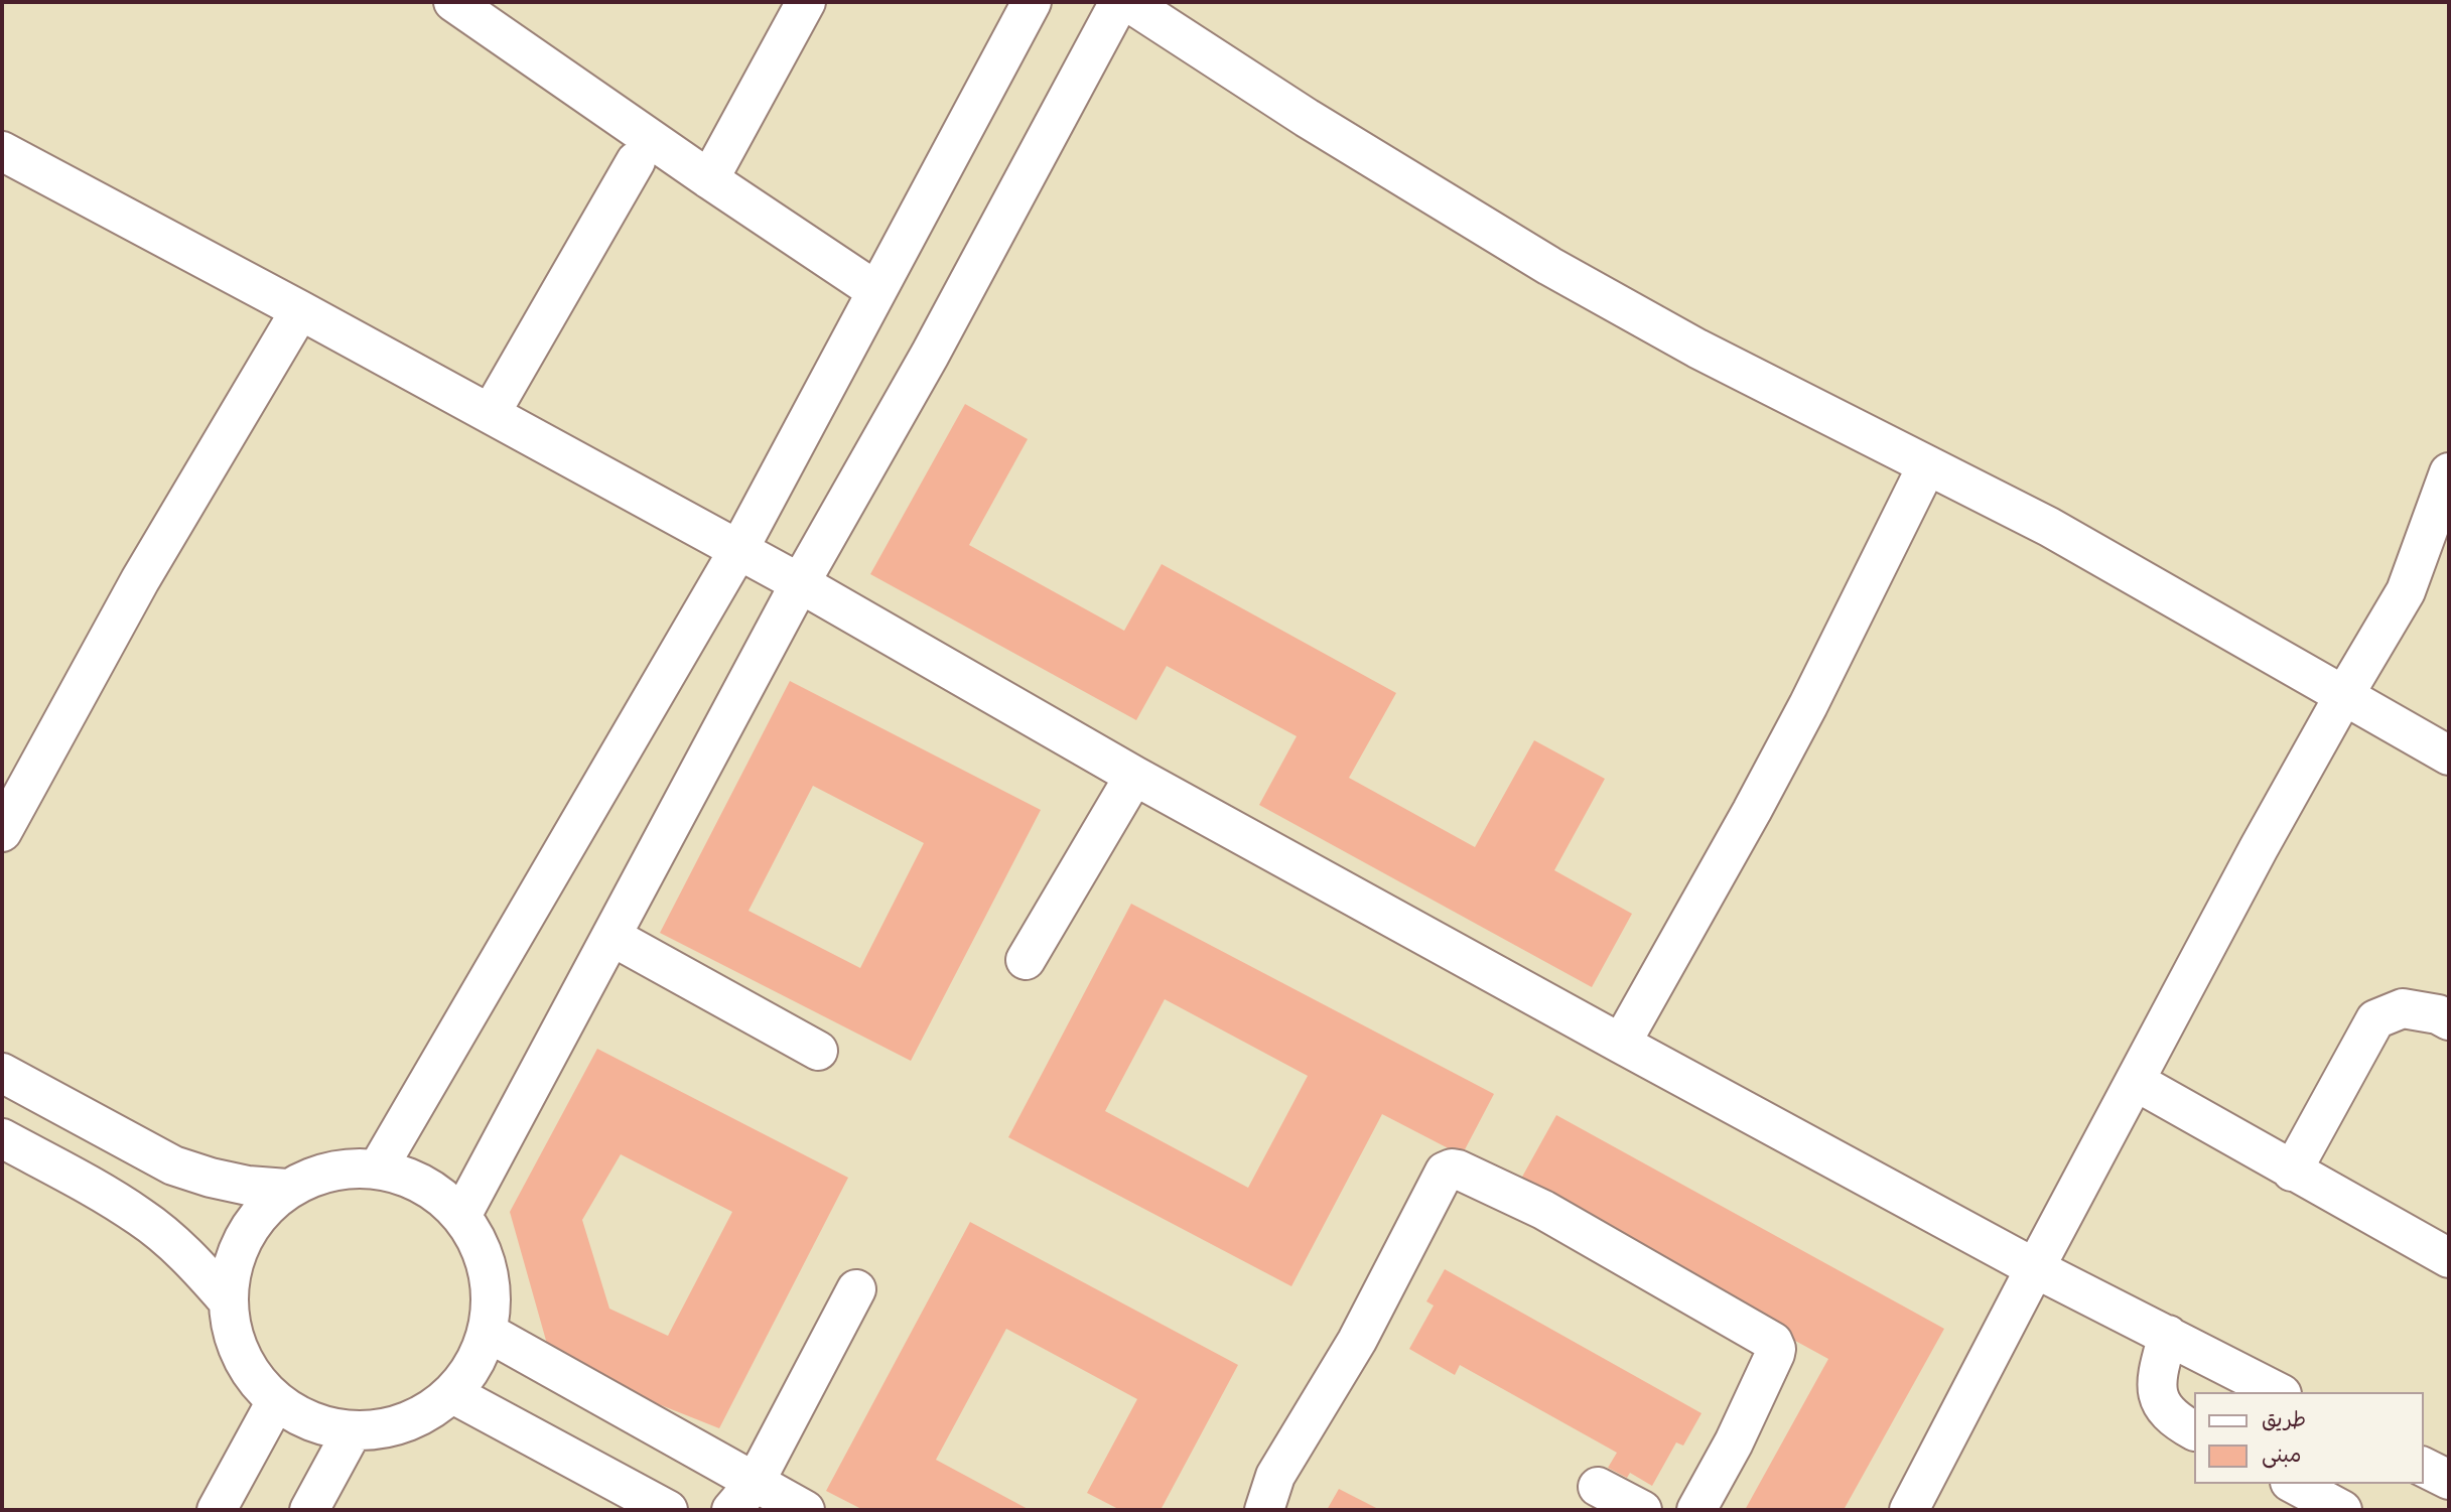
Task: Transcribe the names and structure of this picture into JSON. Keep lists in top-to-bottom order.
{
  "legend": ["طريق", "مبنى"]
}
